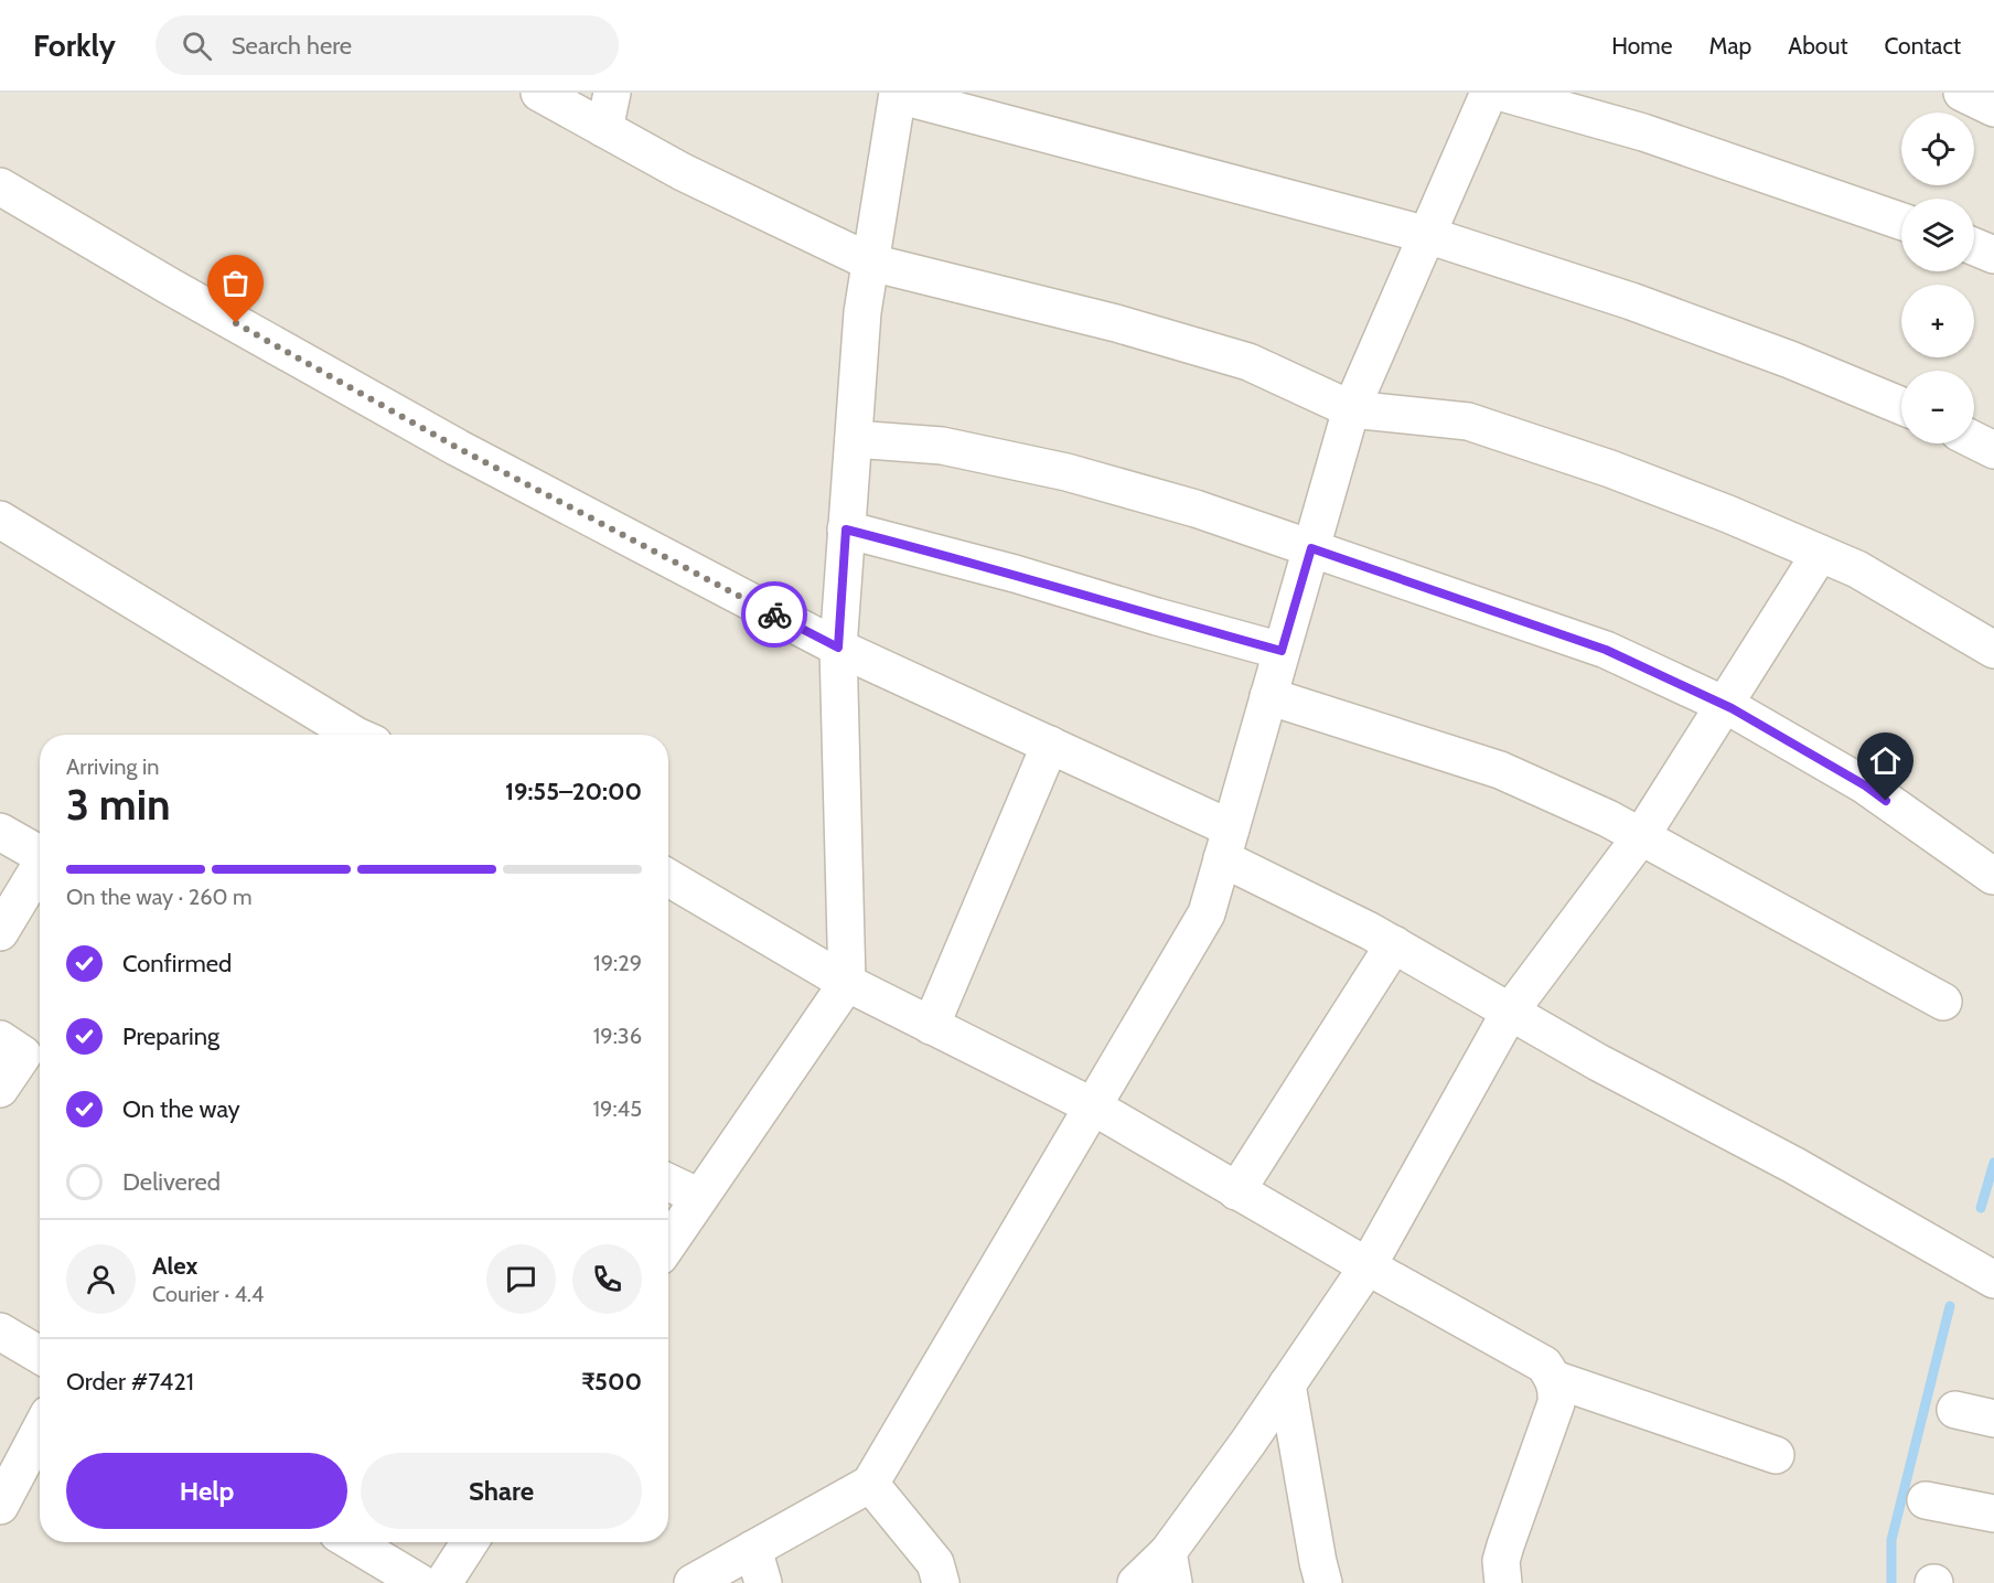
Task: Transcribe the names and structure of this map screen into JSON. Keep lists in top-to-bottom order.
{
  "page": {
    "header": "Forkly",
    "search": "Search here",
    "nav": [
      "Home",
      "Map",
      "About",
      "Contact"
    ],
    "map_buttons": ["+", "−"],
    "heading": ["3 min", "Arriving in", "19:55–20:00"],
    "panel": [
      "Alex",
      "Courier · 4.4",
      "Order #7421",
      "₹500"
    ],
    "bar": "On the way · 260 m",
    "list": [
      ["Confirmed", "19:29"],
      ["Preparing", "19:36"],
      ["On the way", "19:45"],
      "Delivered"
    ],
    "buttons": ["Help", "Share"]
  }
}
